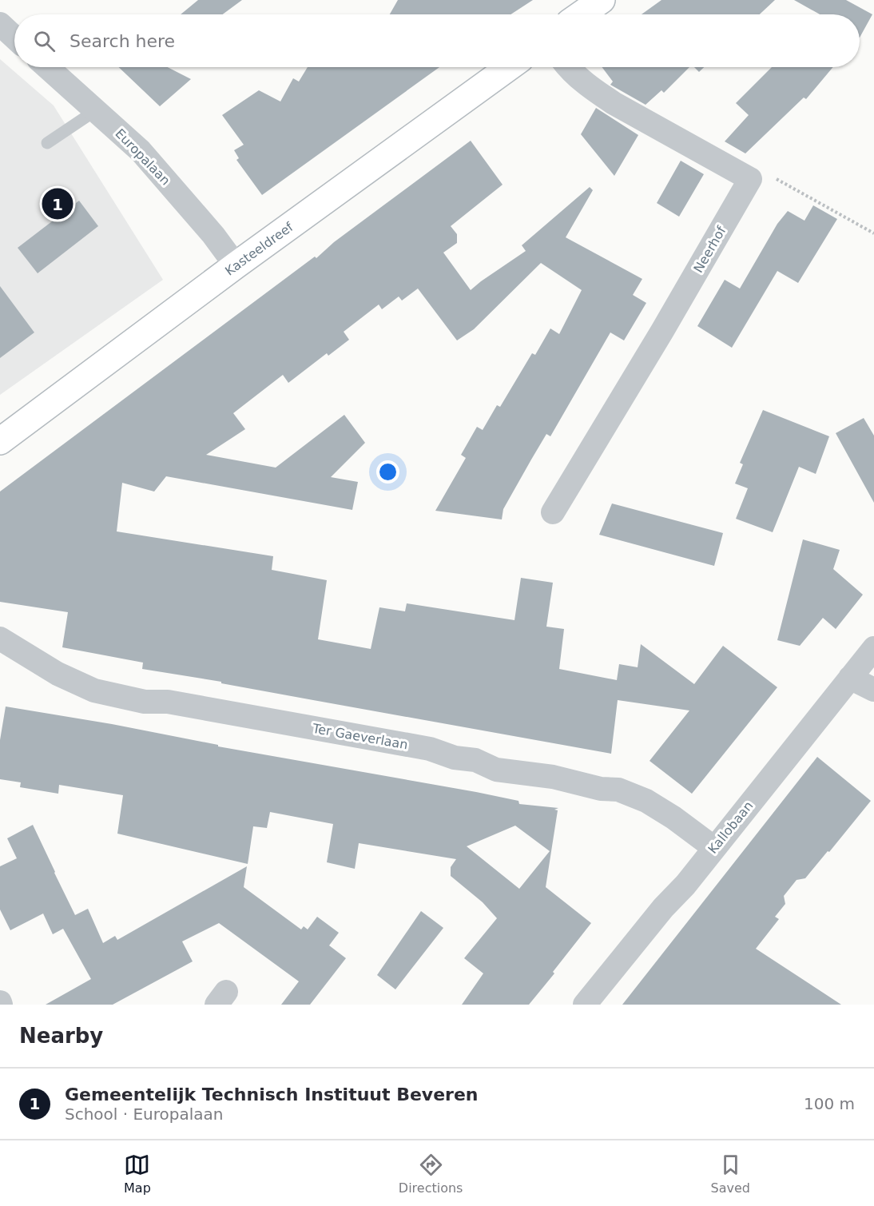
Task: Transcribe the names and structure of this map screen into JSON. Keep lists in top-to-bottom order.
{
  "streets": {
    "street": [
      "Europalaan",
      "Kasteeldreef",
      "Neerhof",
      "Ter Gaeverlaan",
      "Kallobaan"
    ]
  },
  "crossings": [
    ["Europalaan", "Kasteeldreef"],
    ["Ter Gaeverlaan", "Kallobaan"]
  ],
  "page": {
    "search": "Search here",
    "pins": "1",
    "heading": "Nearby",
    "list": [
      {
        "mark": "1",
        "name": "Gemeentelijk Technisch Instituut Beveren",
        "note": "School · Europalaan",
        "value": "100 m"
      }
    ],
    "nav": ["Map", "Directions", "Saved"]
  }
}
